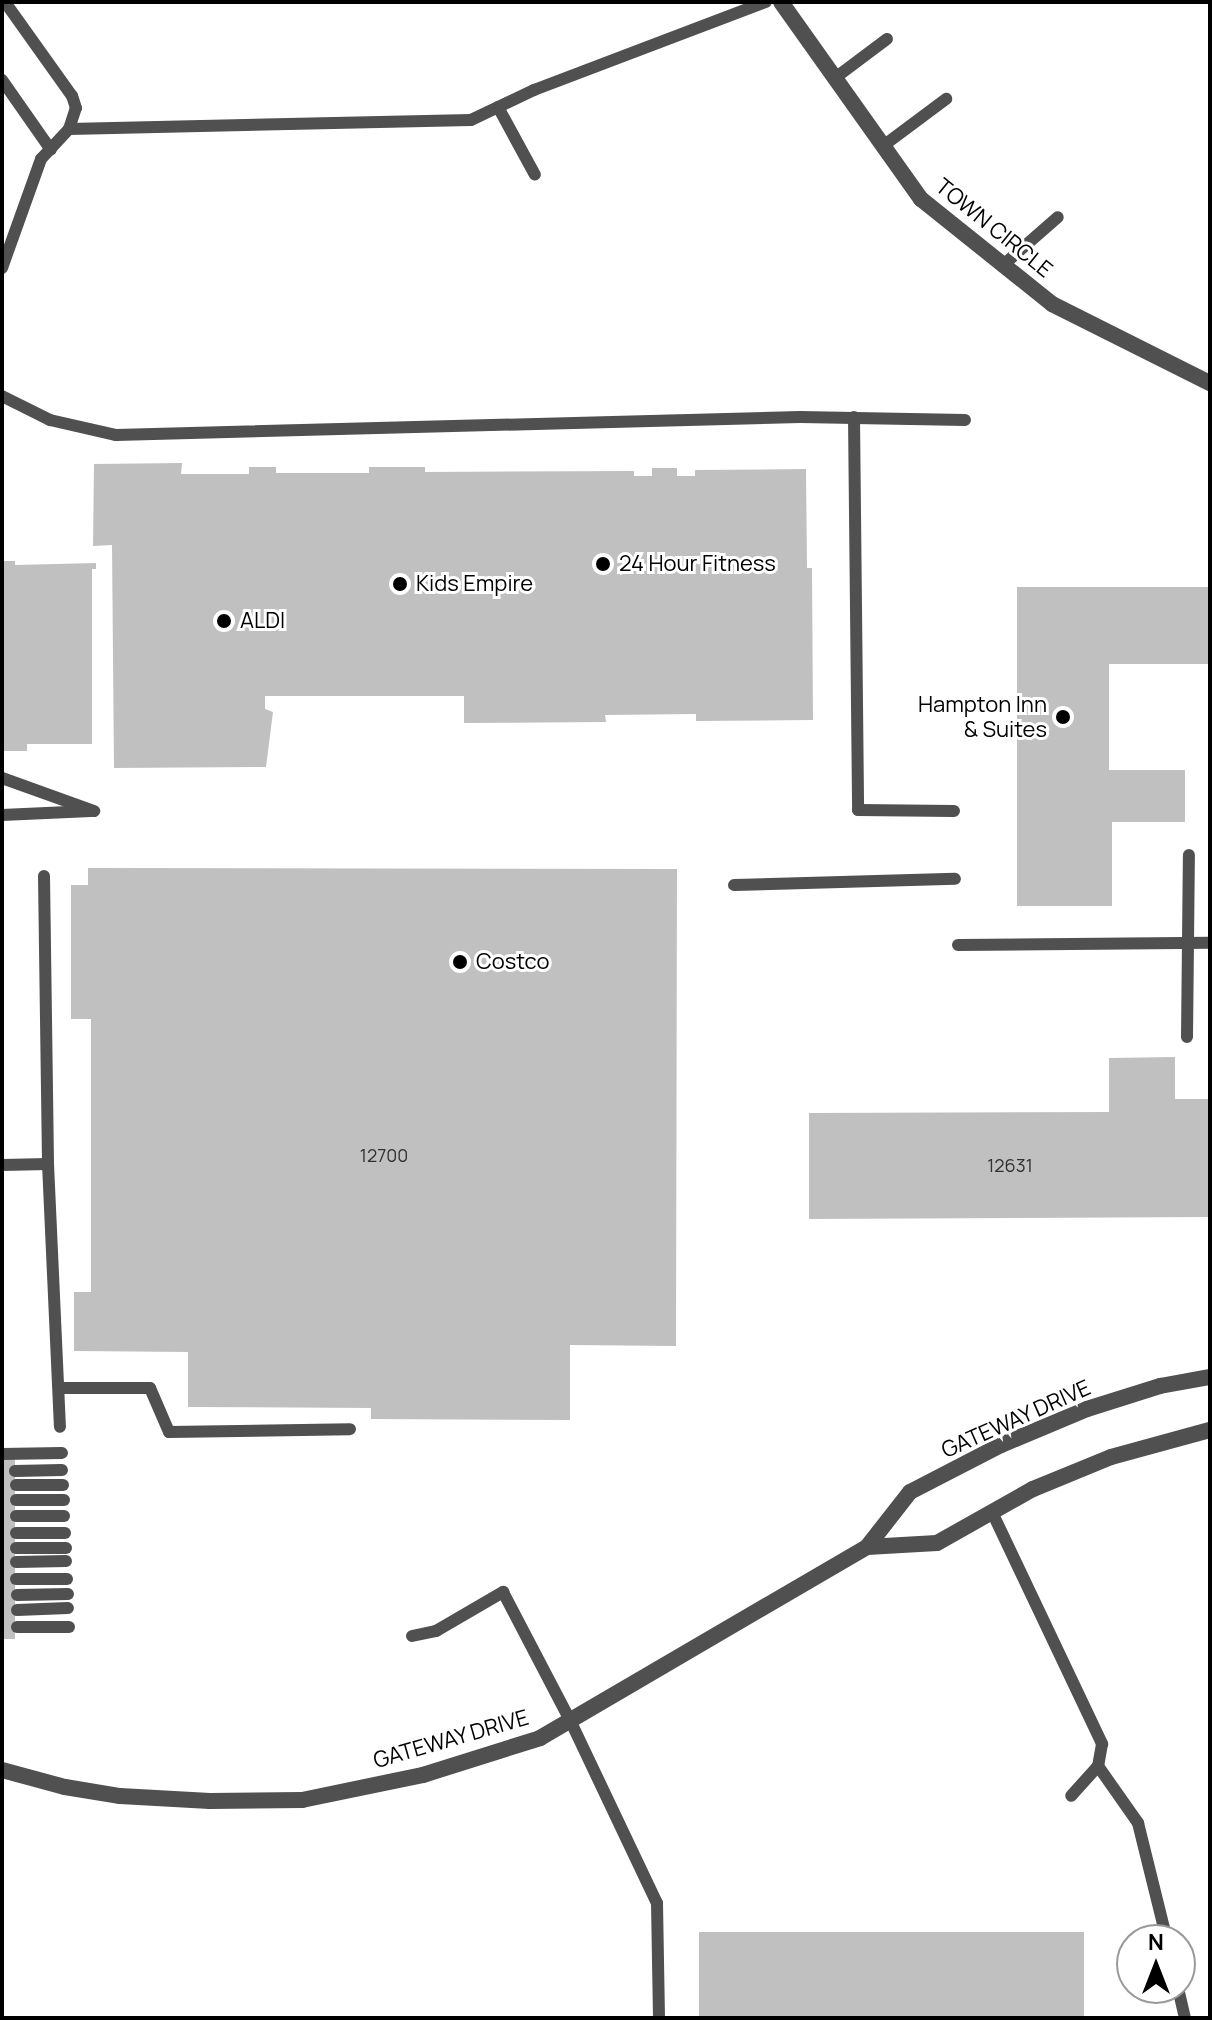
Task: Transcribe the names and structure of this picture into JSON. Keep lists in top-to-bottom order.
{
  "streets": {
    "street": ["TOWN CIRCLE", "GATEWAY DRIVE"]
  },
  "places": [
    "24 Hour Fitness",
    "Kids Empire",
    "ALDI",
    "Hampton Inn & Suites",
    "Costco"
  ],
  "house_numbers": ["12700", "12631"],
  "north": "top"
}
